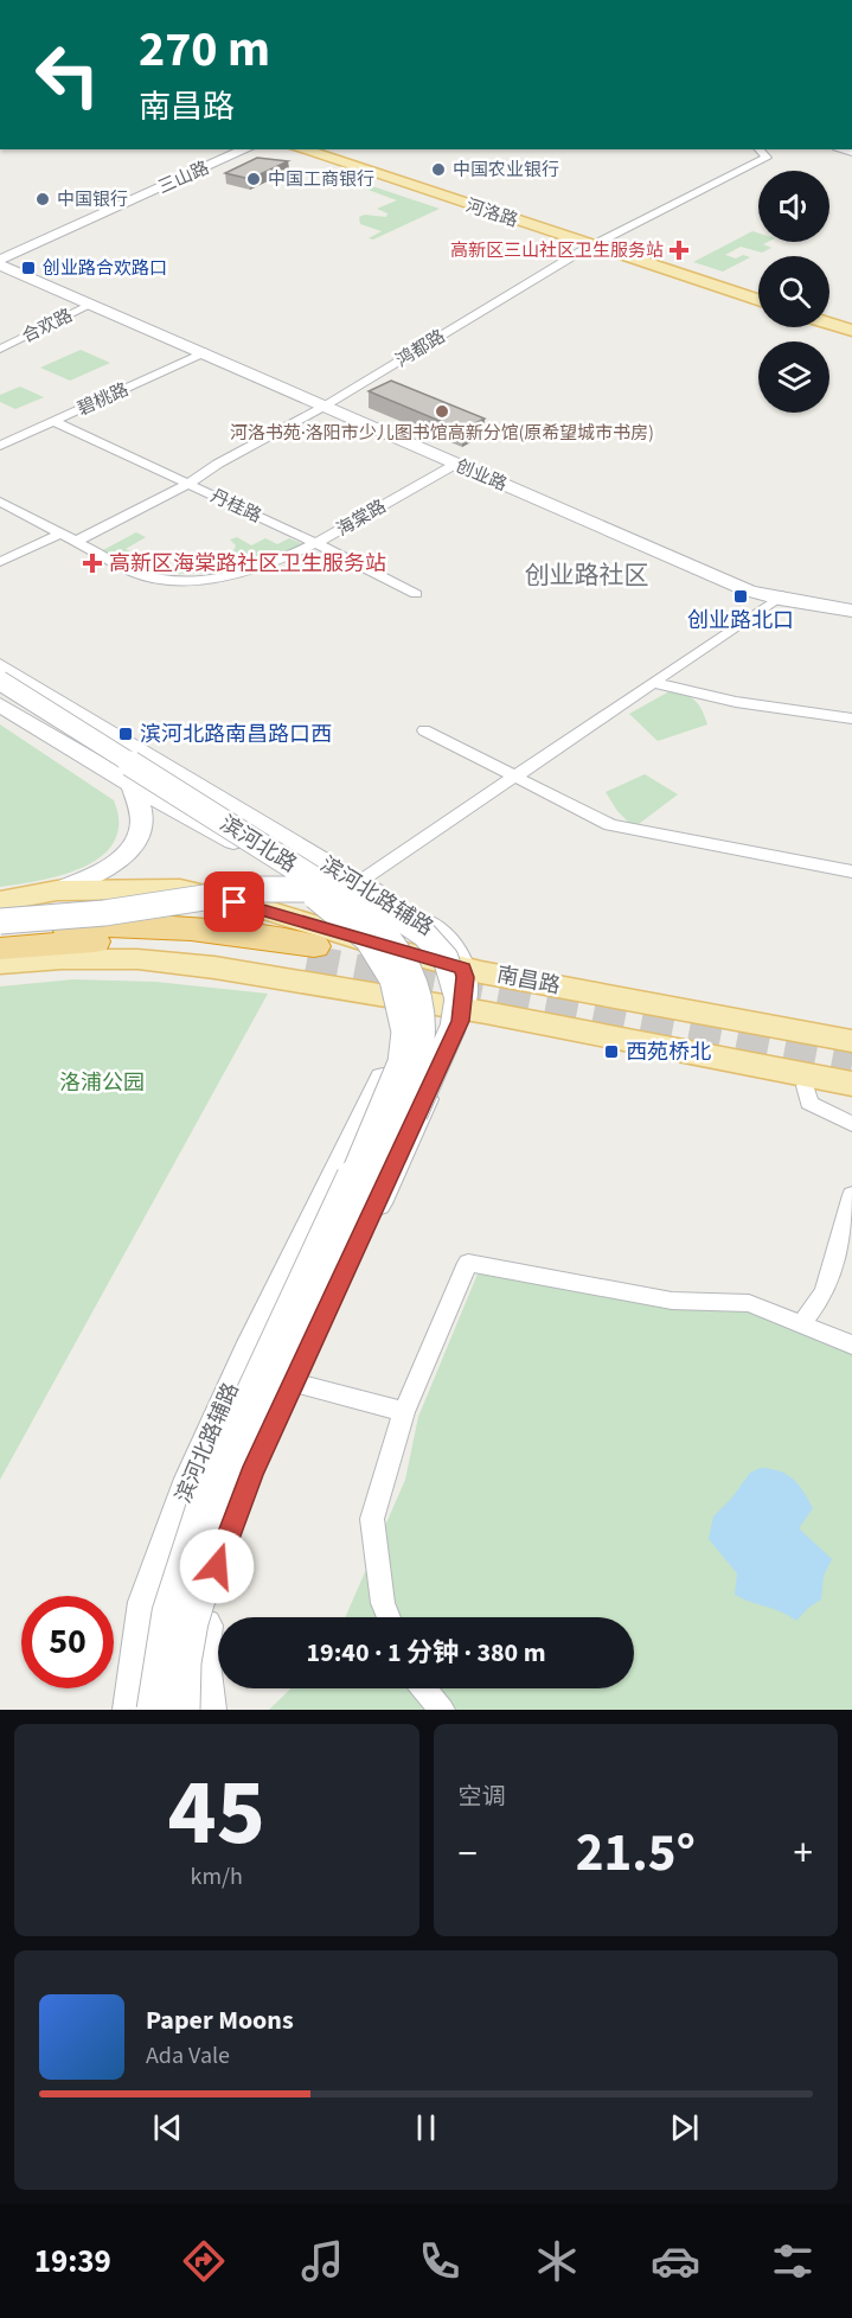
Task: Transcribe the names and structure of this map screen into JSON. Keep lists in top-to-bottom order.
{
  "streets": {
    "main road": [
      "三山路",
      "河洛路",
      "创业路",
      "滨河北路",
      "滨河北路辅路",
      "南昌路"
    ],
    "street": [
      "合欢路",
      "鸿都路",
      "碧桃路",
      "丹桂路",
      "海棠路"
    ]
  },
  "crossings": [
    ["三山路", "创业路"],
    ["河洛路", "鸿都路"],
    ["合欢路", "创业路"],
    ["鸿都路", "创业路"],
    ["鸿都路", "丹桂路"],
    ["鸿都路", "海棠路"],
    ["碧桃路", "创业路"],
    ["碧桃路", "丹桂路"],
    ["创业路", "海棠路"],
    ["丹桂路", "海棠路"],
    ["滨河北路辅路", "南昌路"]
  ],
  "districts": ["创业路社区"],
  "parks": ["洛浦公园"],
  "places": {
    "other": [
      "中国农业银行",
      "中国工商银行",
      "中国银行",
      "河洛书苑·洛阳市少儿图书馆高新分馆(原希望城市书房)"
    ],
    "health": ["高新区三山社区卫生服务站", "高新区海棠路社区卫生服务站"],
    "transit": [
      "创业路合欢路口",
      "创业路北口",
      "滨河北路南昌路口西",
      "西苑桥北"
    ]
  },
  "page": {
    "turn": ["270 m", "南昌路"],
    "limit": "50",
    "trip": "19:40 · 1 分钟 · 380 m",
    "tile": [
      ["45", "km/h"],
      "空调"
    ],
    "heat": ["−", "21.5°", "+"],
    "song": ["Paper Moons", "Ada Vale"],
    "tabs": "19:39"
  }
}
